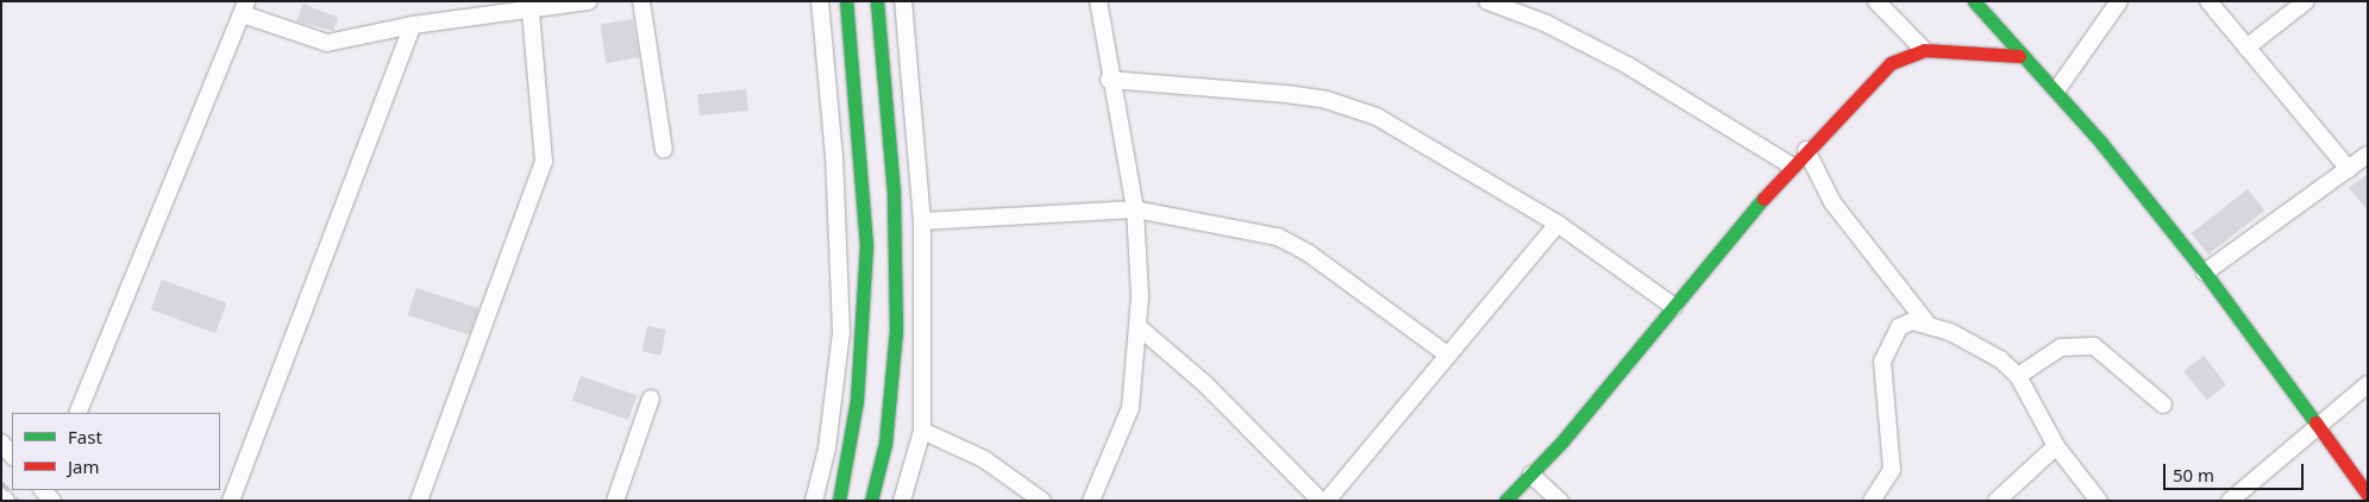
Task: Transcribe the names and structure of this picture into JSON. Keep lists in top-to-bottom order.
{
  "legend": ["Fast", "Jam"],
  "scale_bar": "50 m"
}
